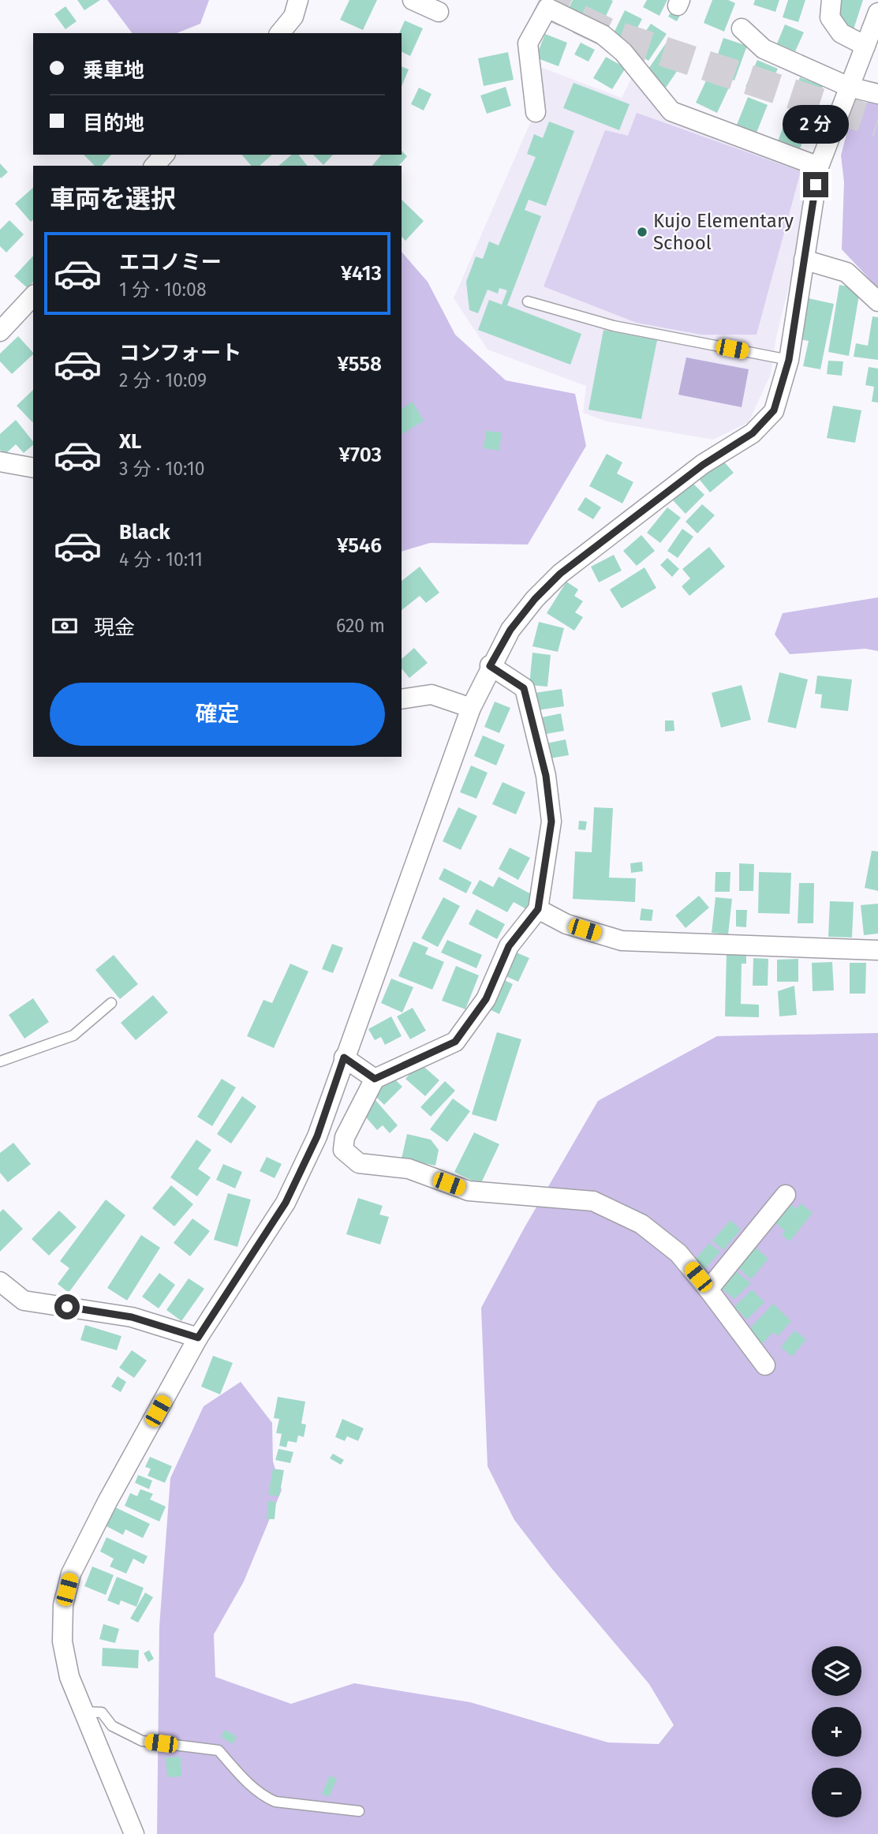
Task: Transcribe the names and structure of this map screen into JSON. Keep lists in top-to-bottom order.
{
  "places": ["Kujo Elementary School"],
  "page": {
    "banner": ["乗車地", "目的地"],
    "bubble": "2 分",
    "heading": "車両を選択",
    "list": [
      {
        "name": "エコノミー",
        "note": "1 分 · 10:08",
        "value": "¥413"
      },
      {
        "name": "コンフォート",
        "note": "2 分 · 10:09",
        "value": "¥558"
      },
      {
        "name": "XL",
        "note": "3 分 · 10:10",
        "value": "¥703"
      },
      {
        "name": "Black",
        "note": "4 分 · 10:11",
        "value": "¥546"
      }
    ],
    "pay": ["現金", "620 m"],
    "buttons": "確定",
    "map_buttons": ["+", "−"]
  }
}
